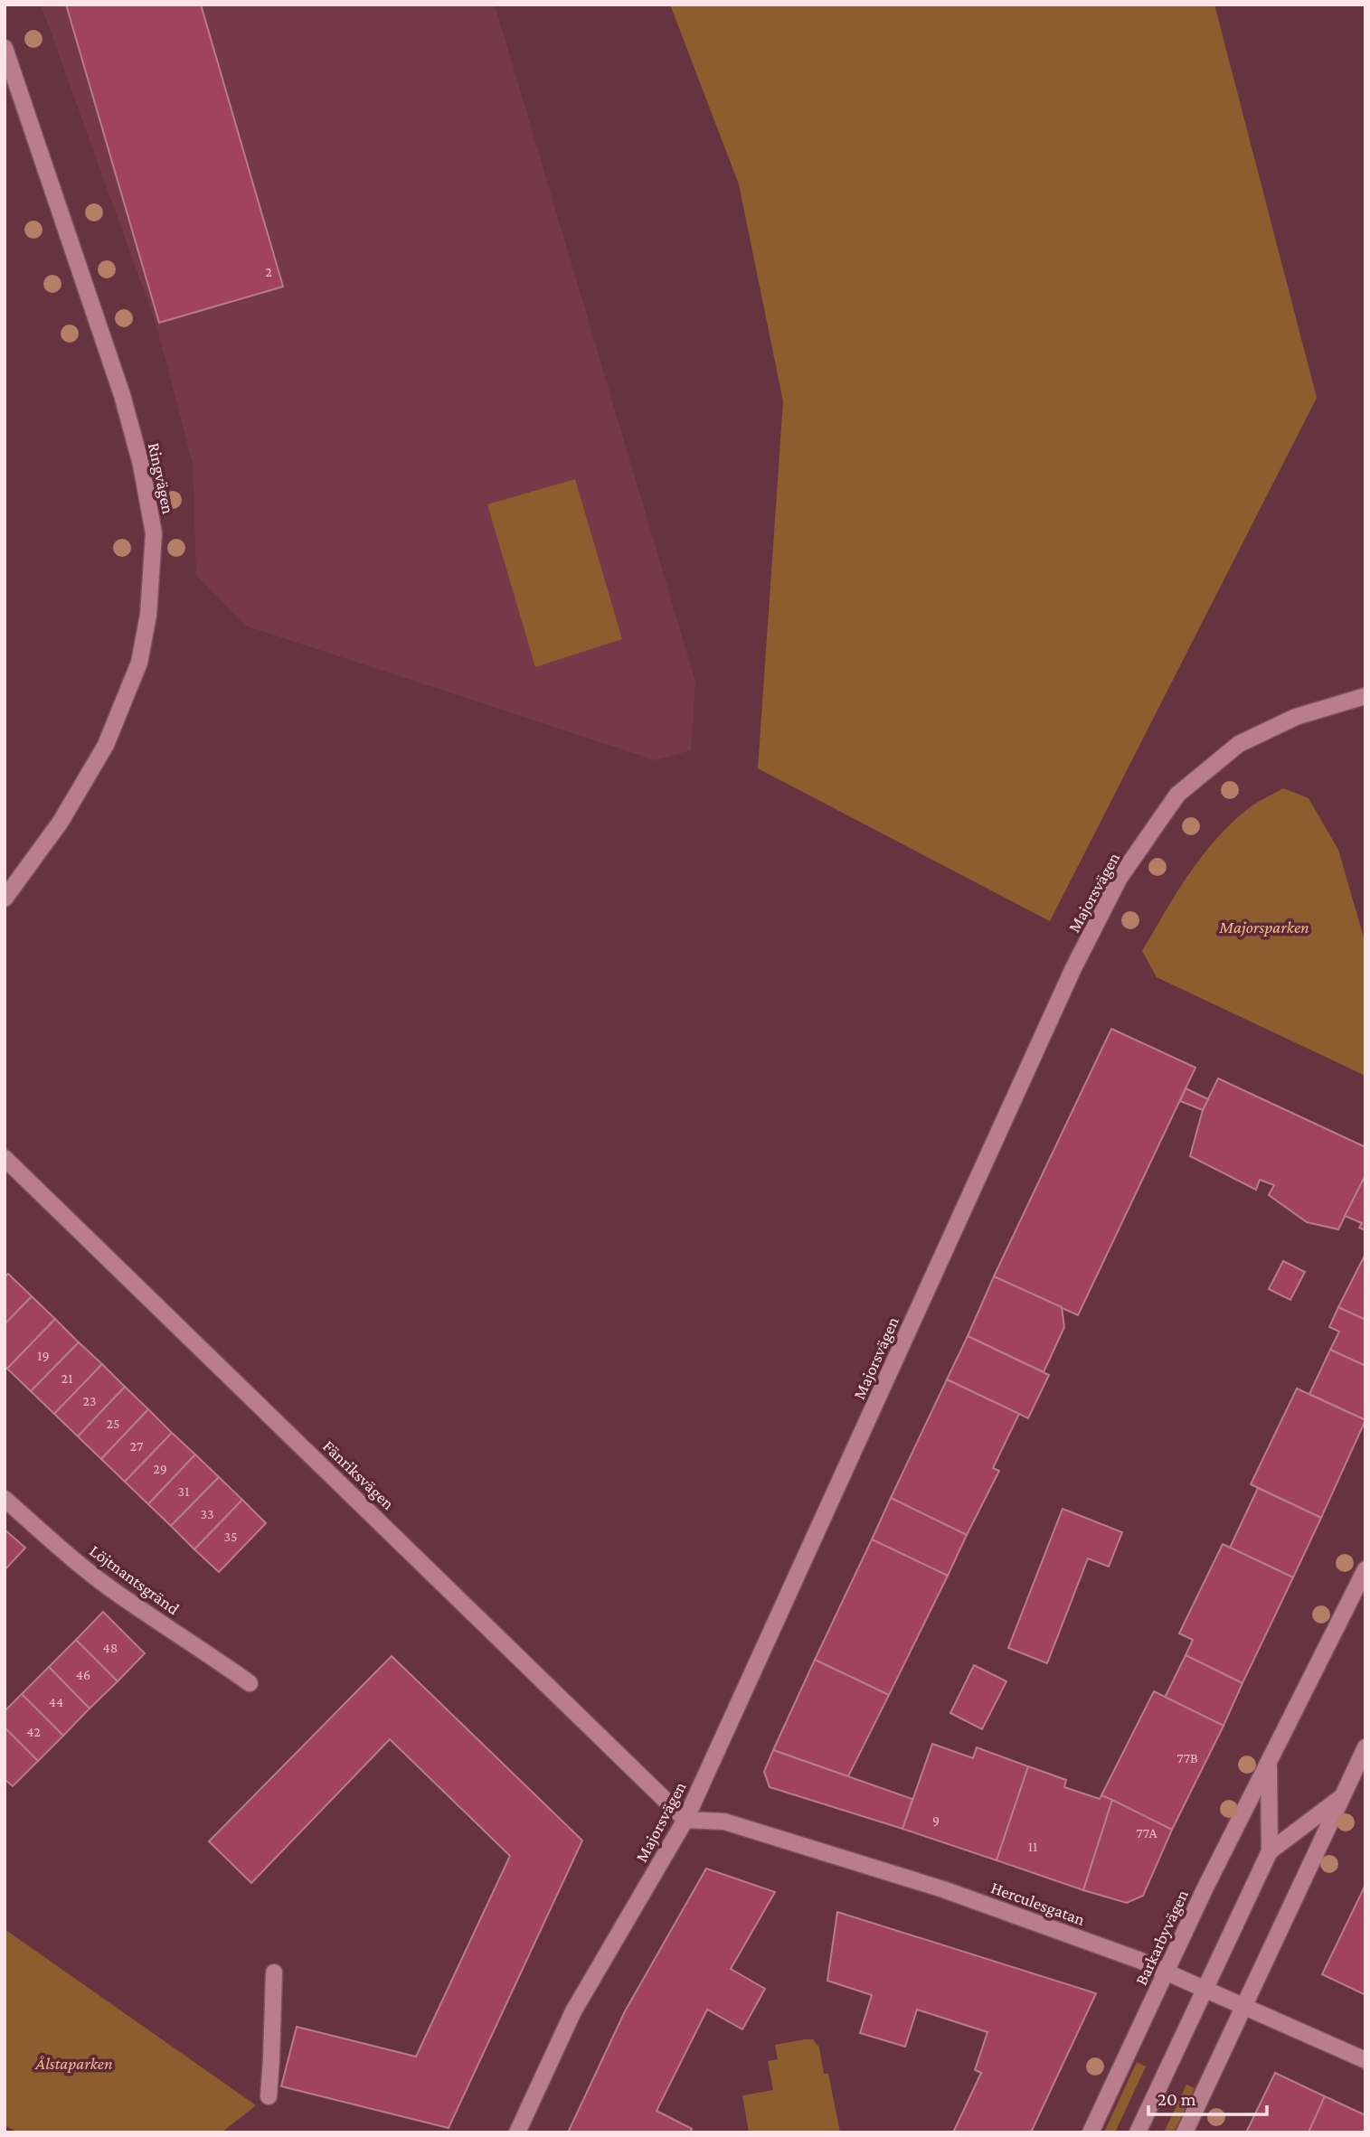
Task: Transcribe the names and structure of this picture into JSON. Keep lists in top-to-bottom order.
{
  "streets": {
    "street": [
      "Ringvägen",
      "Majorsvägen",
      "Fänriksvägen",
      "Löjtnantsgränd",
      "Herculesgatan",
      "Barkarbyvägen"
    ]
  },
  "crossings": [
    ["Majorsvägen", "Fänriksvägen"],
    ["Majorsvägen", "Herculesgatan"],
    ["Fänriksvägen", "Herculesgatan"],
    ["Herculesgatan", "Barkarbyvägen"]
  ],
  "parks": ["Majorsparken", "Ålstaparken"],
  "house_numbers": [
    "2",
    "19",
    "21",
    "23",
    "25",
    "27",
    "29",
    "31",
    "33",
    "35",
    "48",
    "46",
    "44",
    "42",
    "77B",
    "9",
    "77A",
    "11"
  ],
  "scale_bar": "20 m"
}
